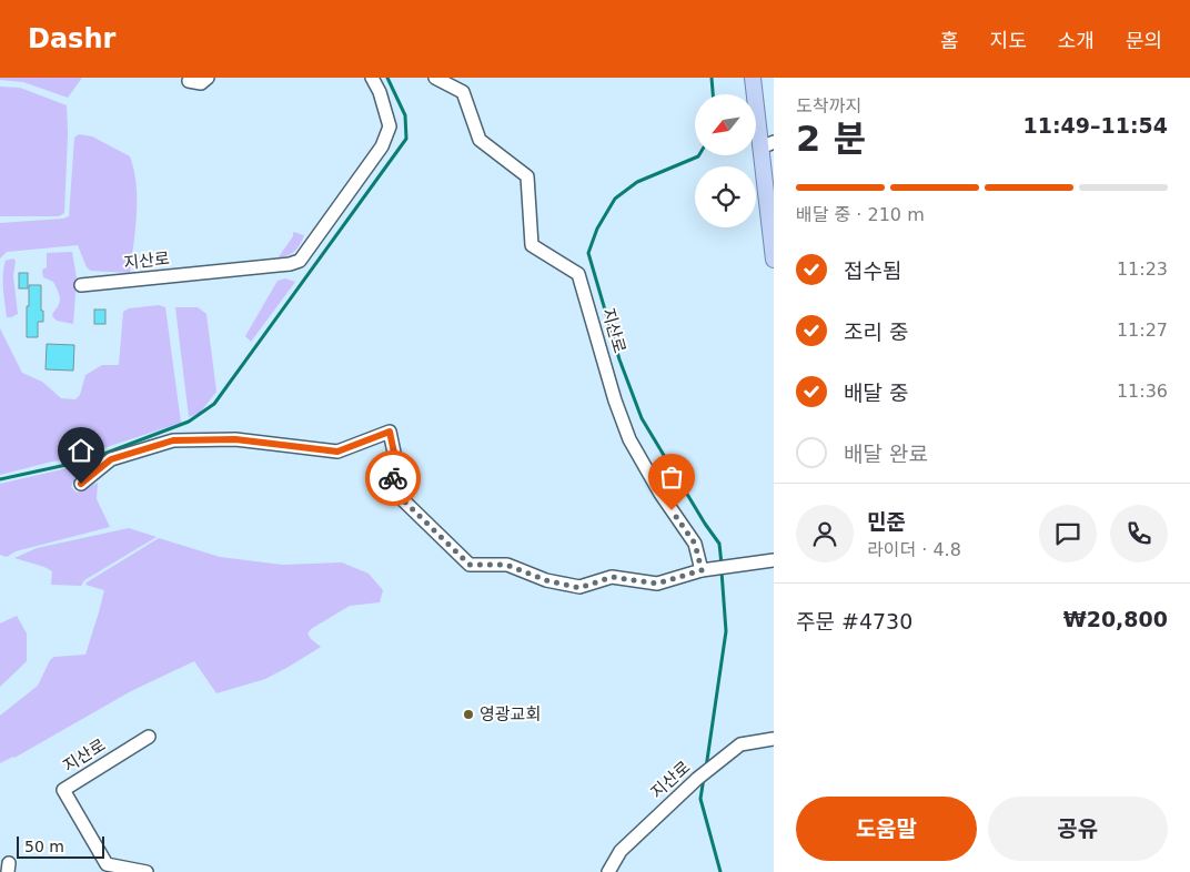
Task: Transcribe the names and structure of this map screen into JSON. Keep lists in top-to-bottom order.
{
  "streets": {
    "street": ["지산로"]
  },
  "places": ["영광교회"],
  "scale_bar": "50 m",
  "north": "bottom left",
  "page": {
    "header": "Dashr",
    "nav": [
      "홈",
      "지도",
      "소개",
      "문의"
    ],
    "heading": ["2 분", "도착까지", "11:49–11:54"],
    "panel": [
      "민준",
      "라이더 · 4.8",
      "주문 #4730",
      "₩20,800"
    ],
    "bar": "배달 중 · 210 m",
    "list": [
      ["접수됨", "11:23"],
      ["조리 중", "11:27"],
      ["배달 중", "11:36"],
      "배달 완료"
    ],
    "buttons": ["도움말", "공유"],
    "scale": "50 m"
  }
}
